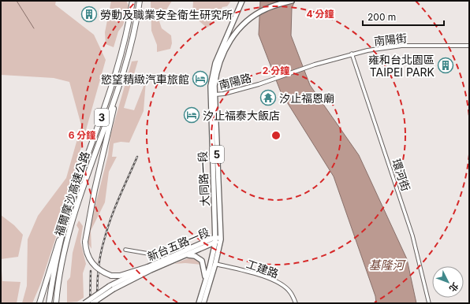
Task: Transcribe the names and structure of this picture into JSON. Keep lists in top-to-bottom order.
{
  "streets": {
    "highway": ["3", "福爾摩沙高速公路"],
    "main road": ["5", "大同路一段", "新台五路一段"],
    "street": [
      "南陽街",
      "南陽路",
      "環河街",
      "工建路"
    ]
  },
  "crossings": [
    ["南陽街", "南陽路"],
    ["南陽街", "環河街"],
    ["南陽路", "大同路一段"],
    ["大同路一段", "新台五路一段"],
    ["大同路一段", "工建路"]
  ],
  "water": ["基隆河"],
  "places": {
    "building": ["勞動及職業安全衛生研究所", "雍和台北園區 TAIPEI PARK"],
    "hotel": ["慾望精緻汽車旅館", "汐止福泰大飯店"],
    "temple": ["汐止福恩廟"]
  },
  "scale_bar": "200 m",
  "north": "bottom right",
  "rings": ["4 分鐘", "2 分鐘", "6 分鐘"]
}
